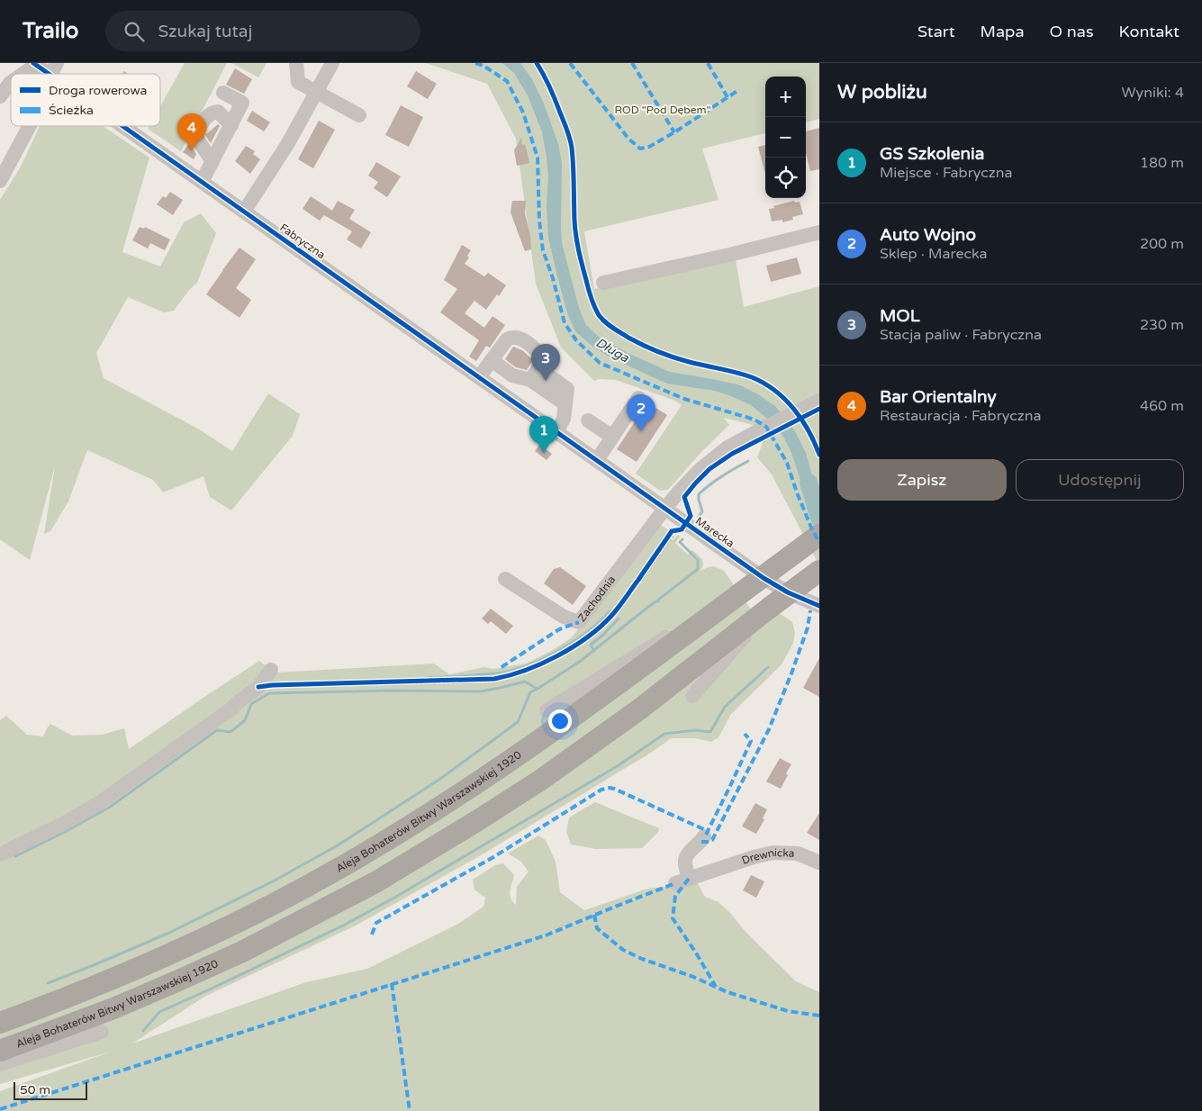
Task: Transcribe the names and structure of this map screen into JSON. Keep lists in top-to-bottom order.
{
  "streets": {
    "highway": ["Aleja Bohaterów Bitwy Warszawskiej 1920"],
    "street": [
      "Fabryczna",
      "Marecka",
      "Zachodnia",
      "Drewnicka"
    ]
  },
  "crossings": [
    ["Fabryczna", "Marecka"],
    ["Marecka", "Zachodnia"]
  ],
  "water": ["Długa"],
  "parks": ["ROD \"Pod Dębem\""],
  "legend": ["Droga rowerowa", "Ścieżka"],
  "scale_bar": "50 m",
  "page": {
    "header": "Trailo",
    "search": "Szukaj tutaj",
    "nav": [
      "Start",
      "Mapa",
      "O nas",
      "Kontakt"
    ],
    "heading": ["W pobliżu", "Wyniki: 4"],
    "map_buttons": ["+", "−"],
    "pins": [
      "4",
      "3",
      "2",
      "1"
    ],
    "list": [
      {
        "mark": "1",
        "name": "GS Szkolenia",
        "note": "Miejsce · Fabryczna",
        "value": "180 m"
      },
      {
        "mark": "2",
        "name": "Auto Wojno",
        "note": "Sklep · Marecka",
        "value": "200 m"
      },
      {
        "mark": "3",
        "name": "MOL",
        "note": "Stacja paliw · Fabryczna",
        "value": "230 m"
      },
      {
        "mark": "4",
        "name": "Bar Orientalny",
        "note": "Restauracja · Fabryczna",
        "value": "460 m"
      }
    ],
    "buttons": ["Zapisz", "Udostępnij"],
    "scale": "50 m"
  }
}
